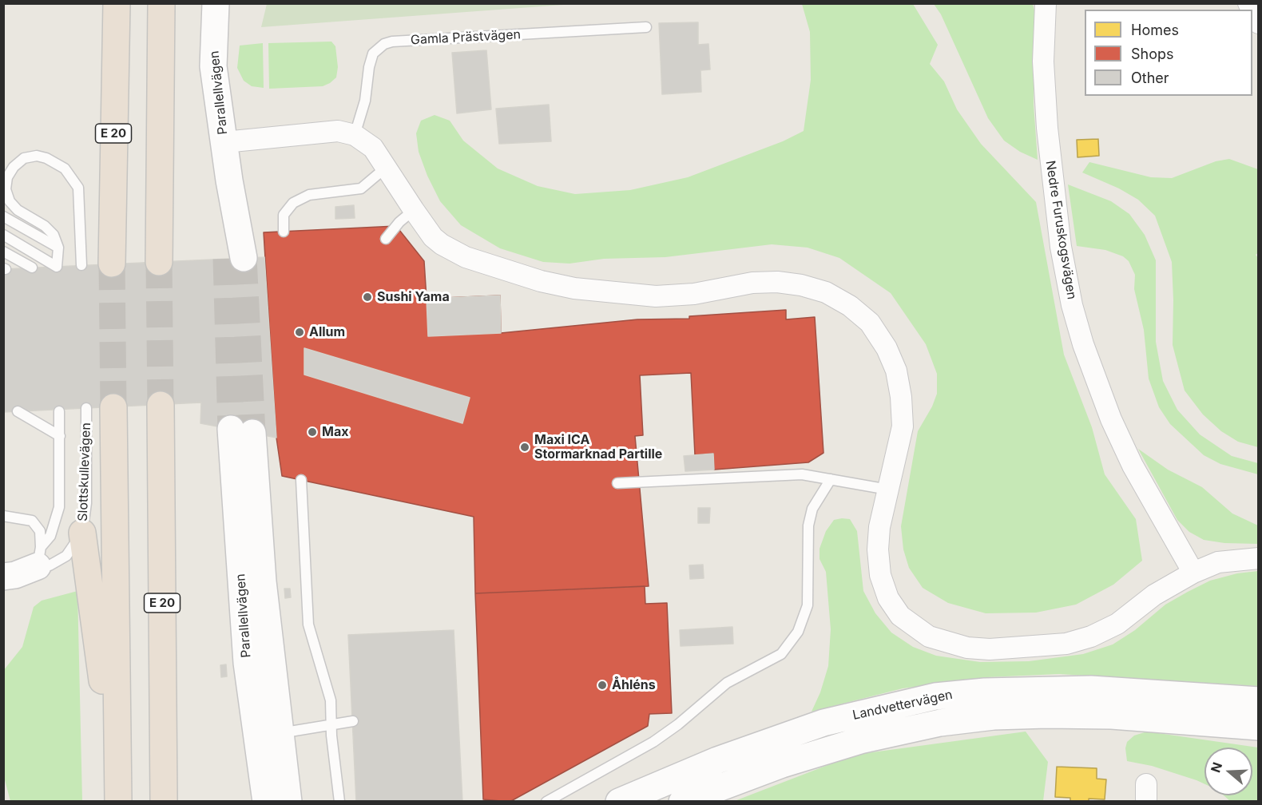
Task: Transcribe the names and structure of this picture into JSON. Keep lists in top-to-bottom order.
{
  "streets": {
    "highway": ["E 20"],
    "street": [
      "Parallellvägen",
      "Nedre Furuskogsvägen",
      "Slottskullevägen",
      "Landvettervägen"
    ],
    "lane": ["Gamla Prästvägen"]
  },
  "places": [
    "Sushi Yama",
    "Allum",
    "Max",
    "Maxi ICA Stormarknad Partille",
    "Åhléns"
  ],
  "legend": ["Homes", "Shops", "Other"],
  "north": "left"
}
